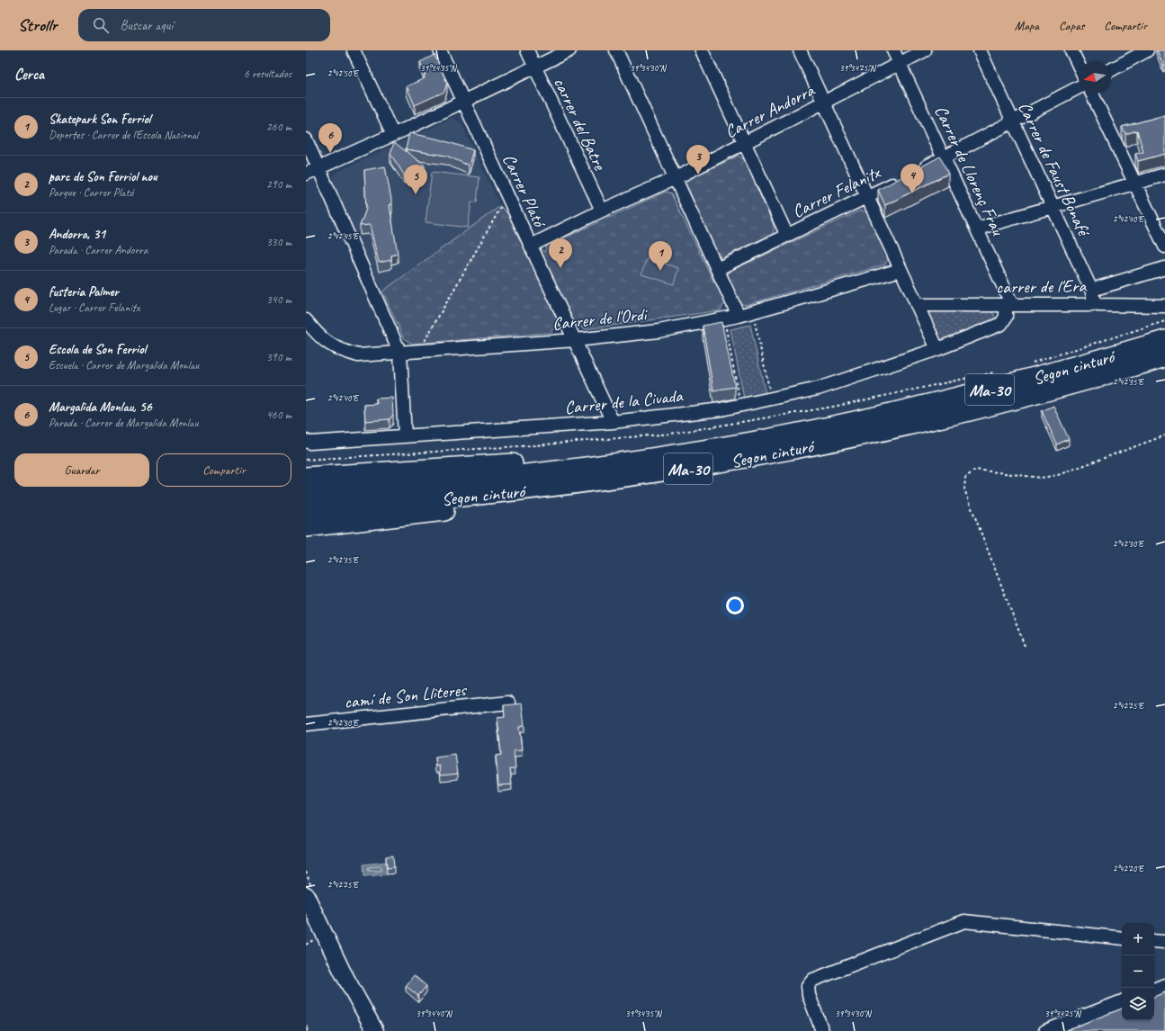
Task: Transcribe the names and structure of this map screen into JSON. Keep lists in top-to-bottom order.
{
  "streets": {
    "highway": ["Segon cinturó", "Ma-30"],
    "street": [
      "Carrer Andorra",
      "carrer del Batre",
      "Carrer de Faust Bonafé",
      "Carrer de Llorenç Frau",
      "Carrer Plató",
      "Carrer Felanitx",
      "carrer de l'Era",
      "Carrer de l'Ordi",
      "Carrer de la Civada",
      "camí de Son Lliteres"
    ]
  },
  "crossings": [
    ["Carrer Andorra", "carrer del Batre"],
    ["Carrer Andorra", "Carrer de Llorenç Frau"],
    ["Carrer Andorra", "Carrer Plató"],
    ["Carrer de Faust Bonafé", "carrer de l'Era"],
    ["Carrer de Llorenç Frau", "carrer de l'Era"],
    ["Carrer de Llorenç Frau", "Carrer de la Civada"],
    ["Carrer Plató", "Carrer de l'Ordi"],
    ["Carrer Plató", "Carrer de la Civada"],
    ["carrer de l'Era", "Carrer de la Civada"],
    ["Segon cinturó", "Ma-30"]
  ],
  "north": "left",
  "page": {
    "header": "Strollr",
    "search": "Buscar aquí",
    "nav": ["Mapa", "Capas", "Compartir"],
    "heading": ["Cerca", "6 resultados"],
    "list": [
      {
        "mark": "1",
        "name": "Skatepark Son Ferriol",
        "note": "Deportes · Carrer de l'Escola Nacional",
        "value": "260 m"
      },
      {
        "mark": "2",
        "name": "parc de Son Ferriol nou",
        "note": "Parque · Carrer Plató",
        "value": "290 m"
      },
      {
        "mark": "3",
        "name": "Andorra, 31",
        "note": "Parada · Carrer Andorra",
        "value": "330 m"
      },
      {
        "mark": "4",
        "name": "fusteria Palmer",
        "note": "Lugar · Carrer Felanitx",
        "value": "340 m"
      },
      {
        "mark": "5",
        "name": "Escola de Son Ferriol",
        "note": "Escuela · Carrer de Margalida Monlau",
        "value": "390 m"
      },
      {
        "mark": "6",
        "name": "Margalida Monlau, 56",
        "note": "Parada · Carrer de Margalida Monlau",
        "value": "460 m"
      }
    ],
    "pins": [
      "6",
      "3",
      "4",
      "5",
      "2",
      "1"
    ],
    "buttons": ["Guardar", "Compartir"],
    "map_buttons": ["+", "−"]
  },
  "coordinates": [
    "39°34'35\"N",
    "39°34'30\"N",
    "39°34'25\"N",
    "2°42'50\"E",
    "2°42'40\"E",
    "2°42'45\"E",
    "2°42'35\"E",
    "2°42'30\"E",
    "2°42'25\"E",
    "2°42'20\"E",
    "39°34'40\"N"
  ]
}
